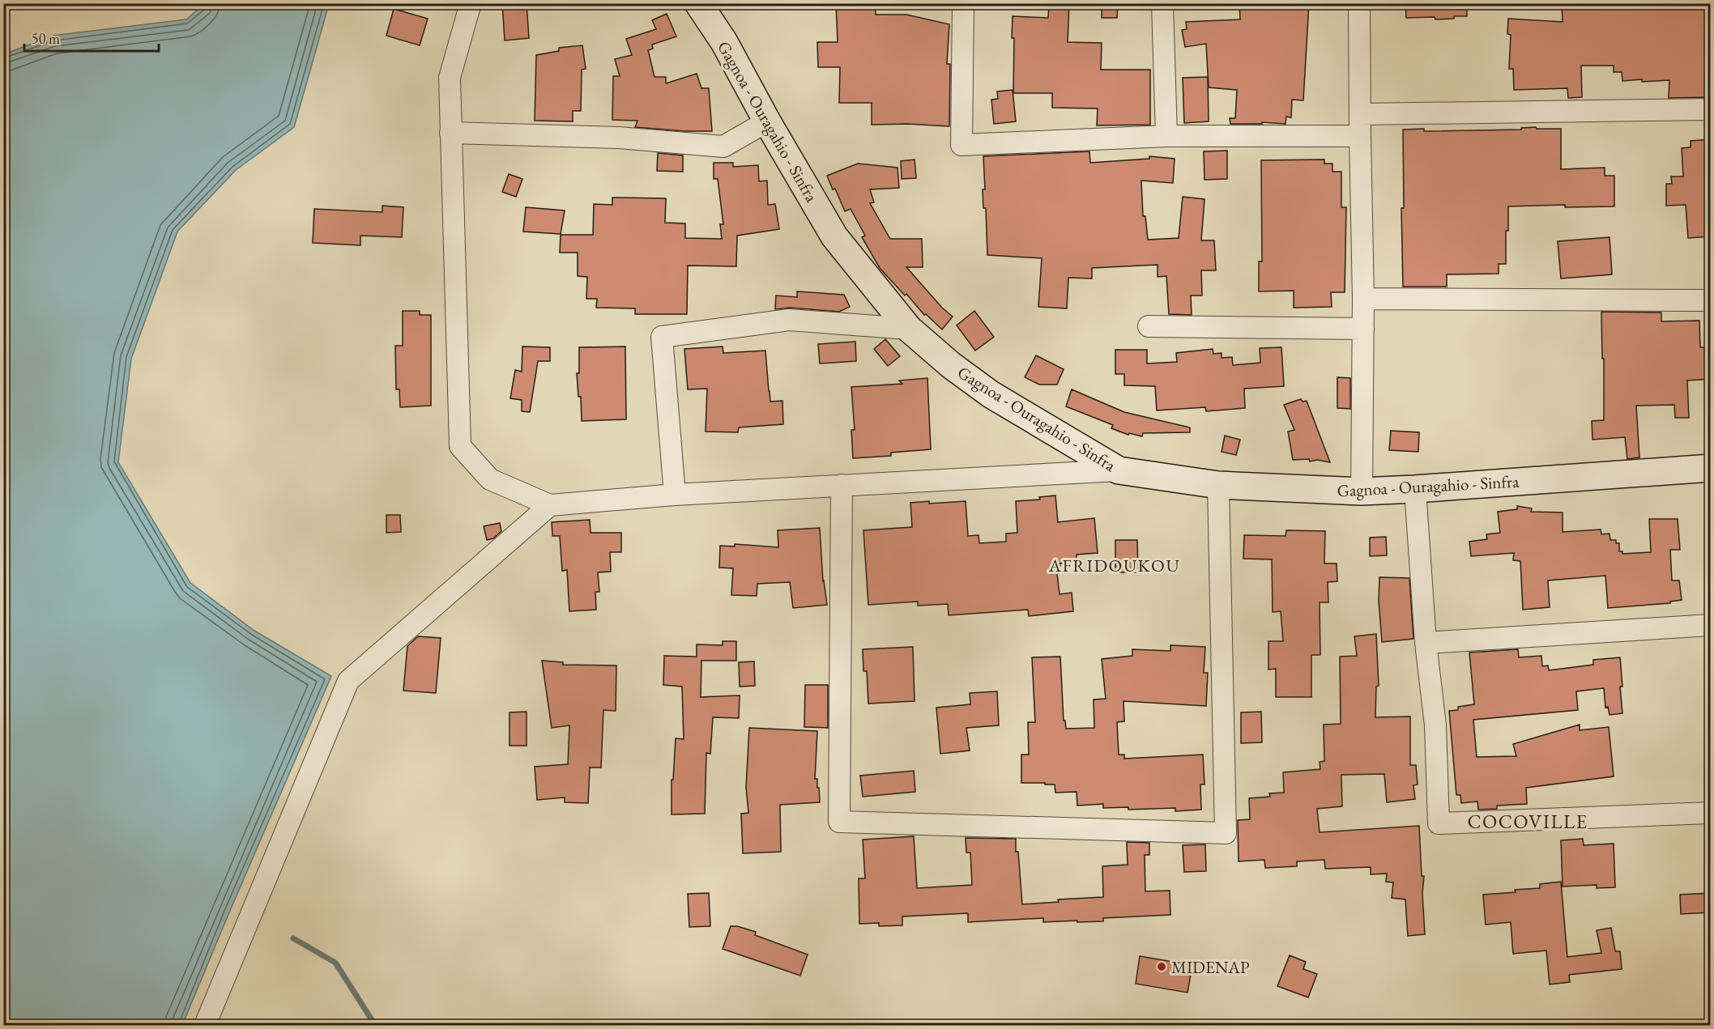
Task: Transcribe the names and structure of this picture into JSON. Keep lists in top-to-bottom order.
{
  "streets": {
    "main road": ["Gagnoa - Ouragahio - Sinfra"]
  },
  "districts": ["AFRIDOUKOU", "COCOVILLE"],
  "places": ["MIDENAP"],
  "scale_bar": "50 m"
}
